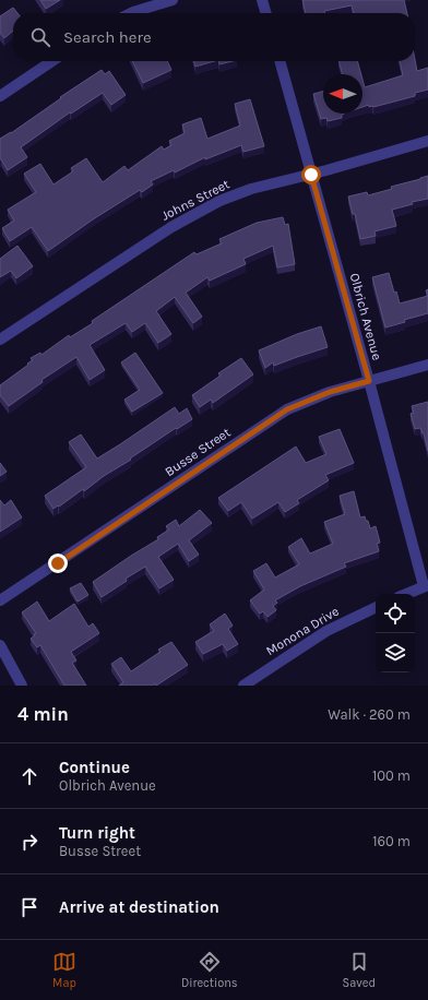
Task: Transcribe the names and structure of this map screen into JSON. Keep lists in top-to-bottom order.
{
  "streets": {
    "street": [
      "Johns Street",
      "Olbrich Avenue",
      "Busse Street",
      "Monona Drive"
    ]
  },
  "crossings": [
    ["Johns Street", "Olbrich Avenue"],
    ["Olbrich Avenue", "Busse Street"]
  ],
  "north": "left",
  "page": {
    "search": "Search here",
    "heading": ["4 min", "Walk · 260 m"],
    "list": [
      ["Continue", "Olbrich Avenue", "100 m"],
      ["Turn right", "Busse Street", "160 m"],
      "Arrive at destination"
    ],
    "nav": ["Map", "Directions", "Saved"]
  }
}
